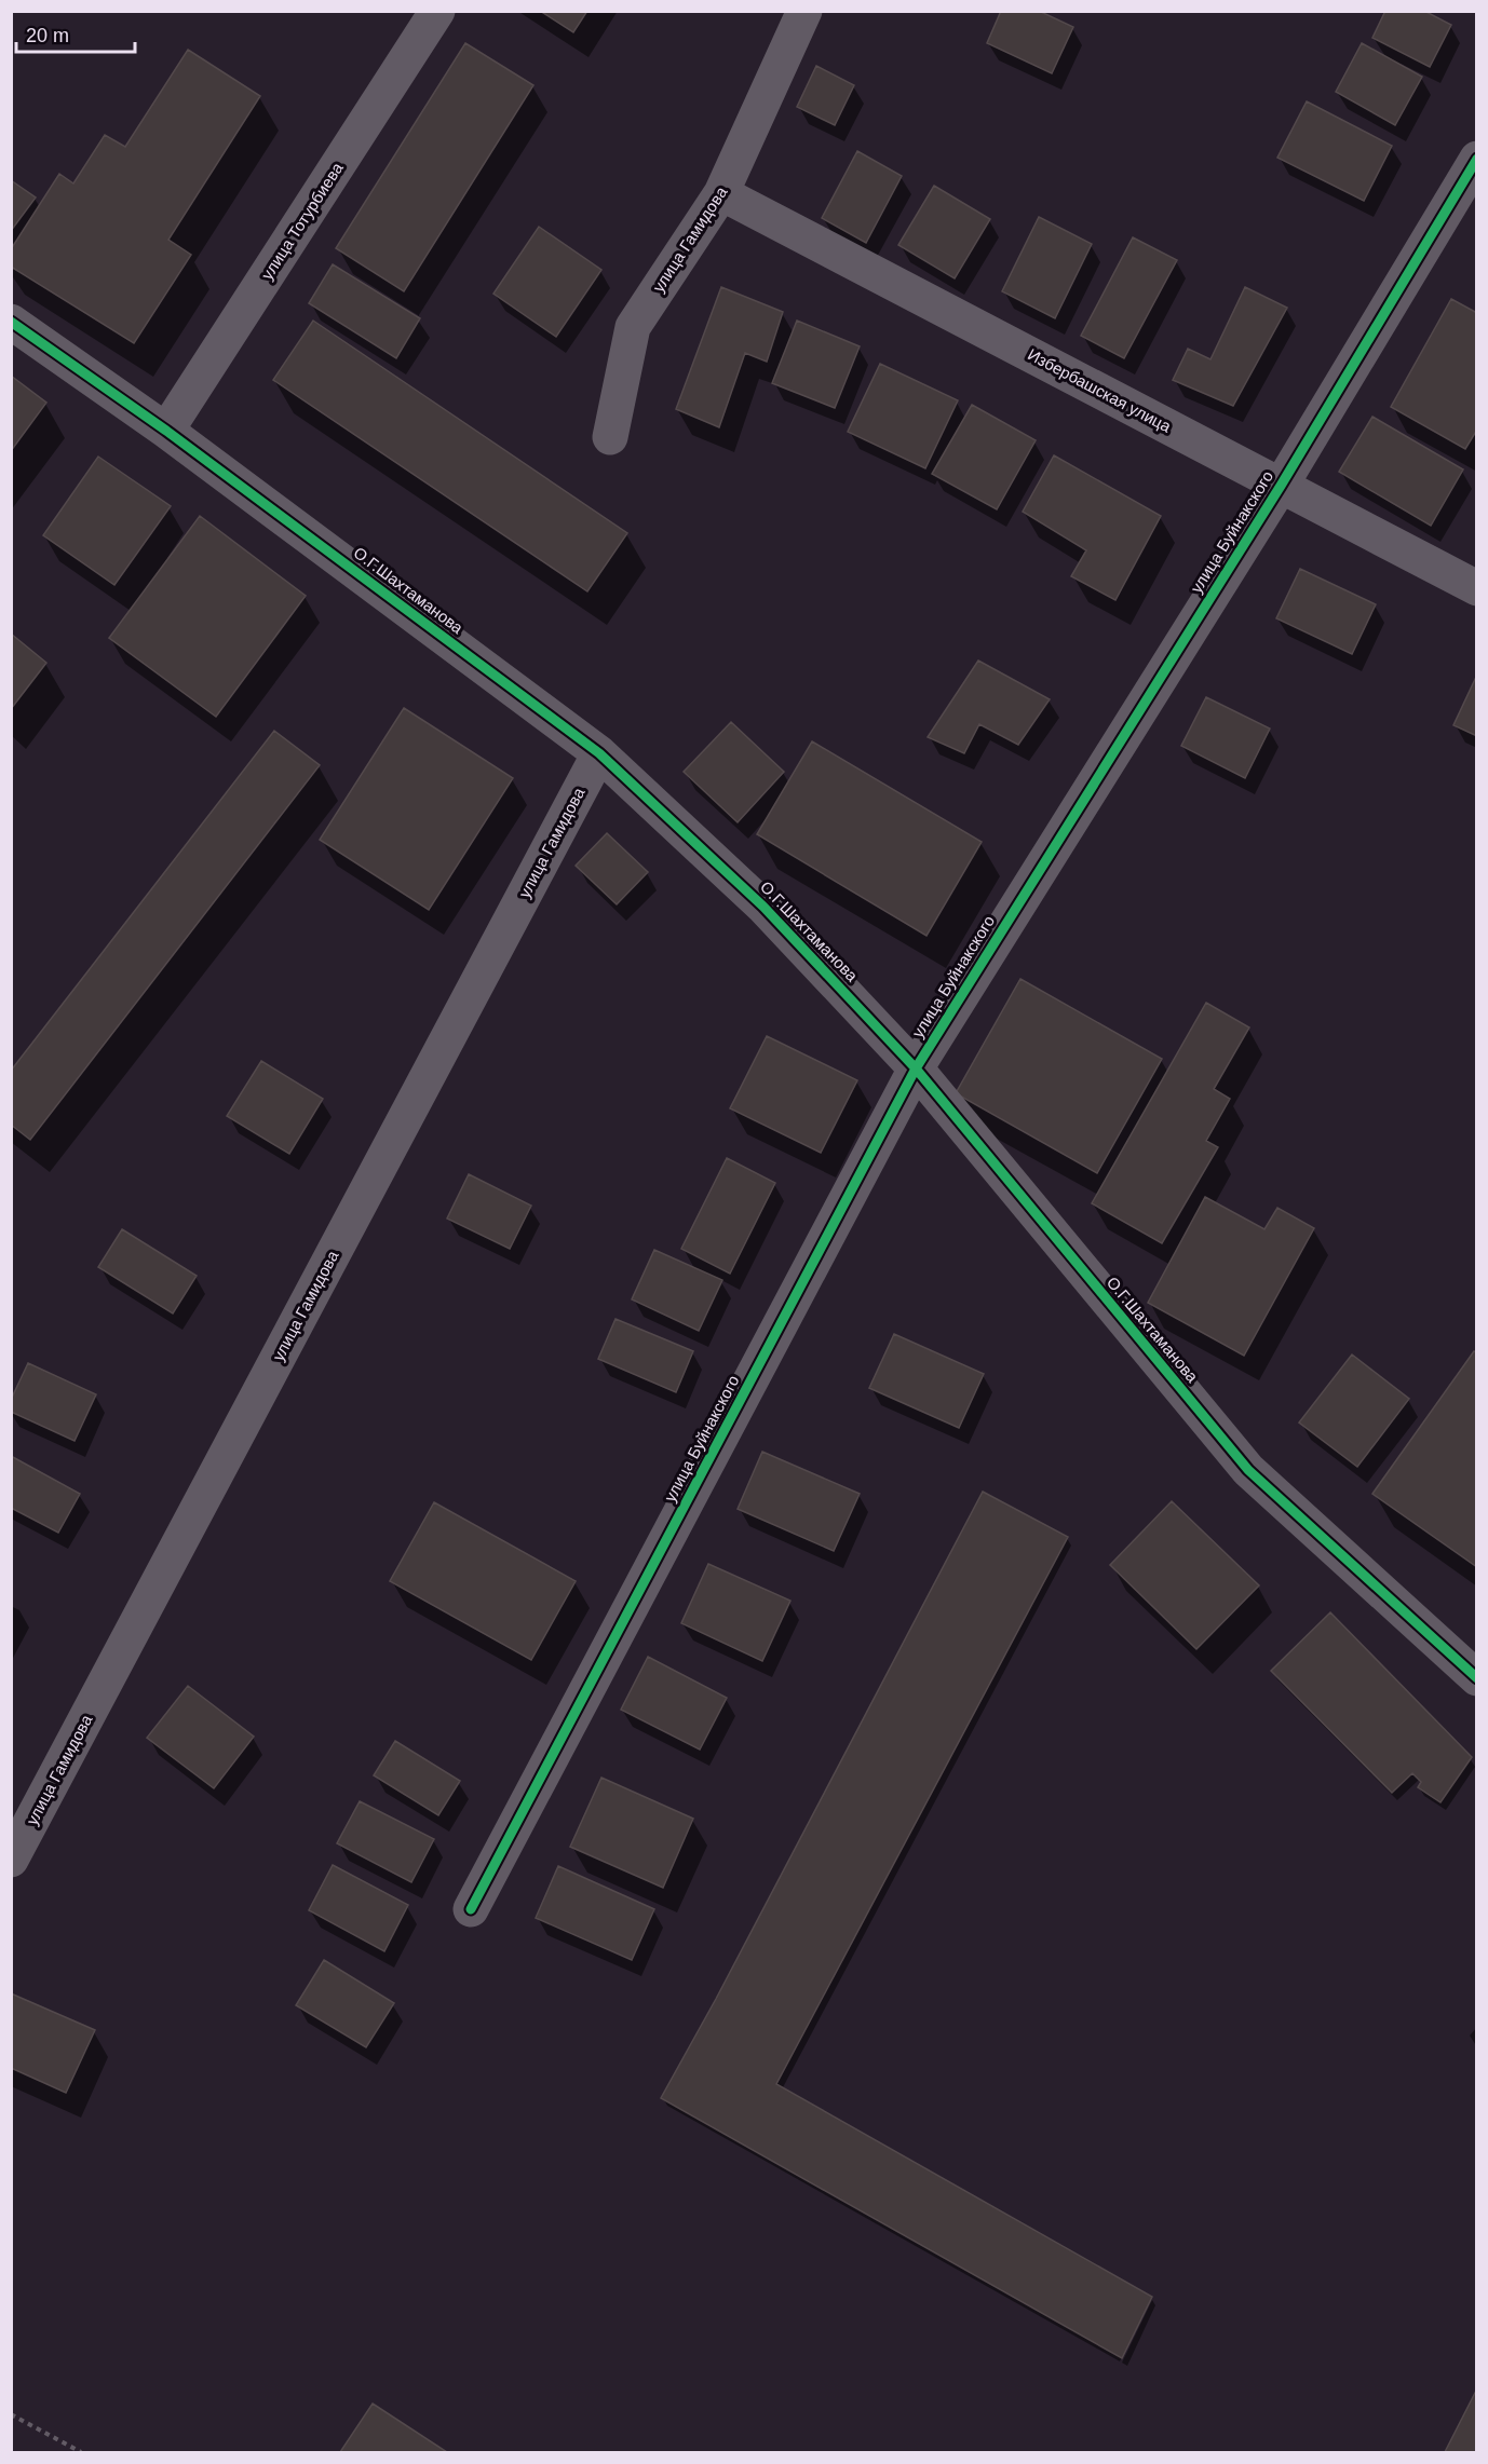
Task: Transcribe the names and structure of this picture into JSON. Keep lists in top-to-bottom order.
{
  "streets": {
    "street": [
      "улица Тотурбиева",
      "улица Гамидова",
      "Избербашская улица",
      "улица Буйнакского",
      "О.Г.Шахтаманова"
    ]
  },
  "crossings": [
    ["улица Тотурбиева", "О.Г.Шахтаманова"],
    ["улица Гамидова", "Избербашская улица"],
    ["улица Гамидова", "О.Г.Шахтаманова"],
    ["Избербашская улица", "улица Буйнакского"],
    ["улица Буйнакского", "О.Г.Шахтаманова"]
  ],
  "scale_bar": "20 m"
}
